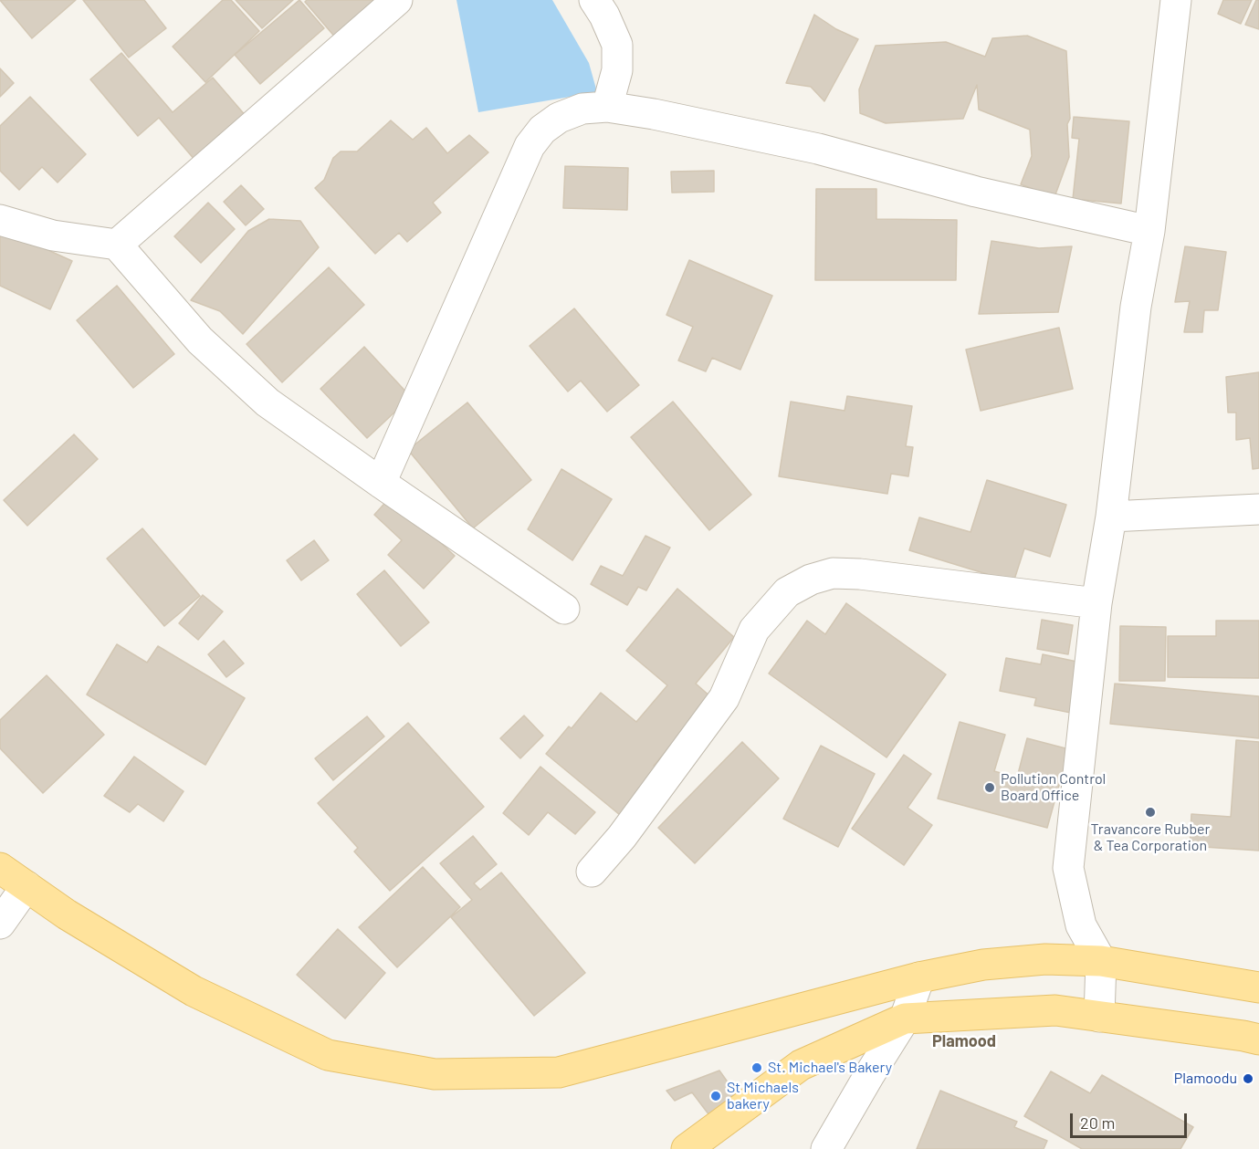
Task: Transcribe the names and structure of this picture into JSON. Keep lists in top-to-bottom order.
{
  "districts": ["Plamood"],
  "places": [
    "Pollution Control Board Office",
    "Travancore Rubber & Tea Corporation",
    "St. Michael's Bakery",
    "Plamoodu",
    "St Michaels bakery"
  ],
  "scale_bar": "20 m"
}
